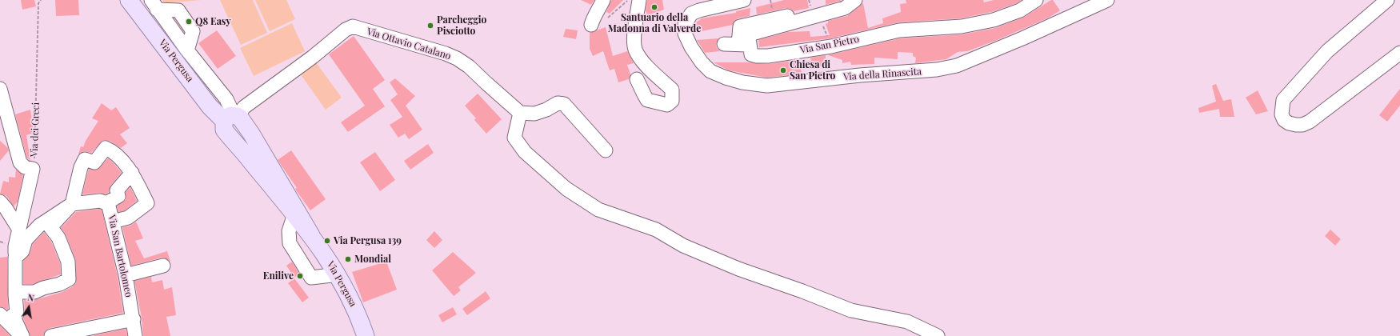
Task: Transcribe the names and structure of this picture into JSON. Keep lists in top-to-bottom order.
{
  "streets": {
    "main road": ["Via Pergusa"],
    "street": [
      "Via Ottavio Catalano",
      "Via San Pietro",
      "Via della Rinascita",
      "Via dei Greci",
      "Via San Bartolomeo"
    ]
  },
  "crossings": [
    ["Via Ottavio Catalano", "Via Pergusa"]
  ],
  "places": [
    "Santuario della Madonna di Valverde",
    "Q8 Easy",
    "Parcheggio Pisciotto",
    "Chiesa di San Pietro",
    "Via Pergusa 139",
    "Mondial",
    "Enilive"
  ],
  "north": "top"
}
